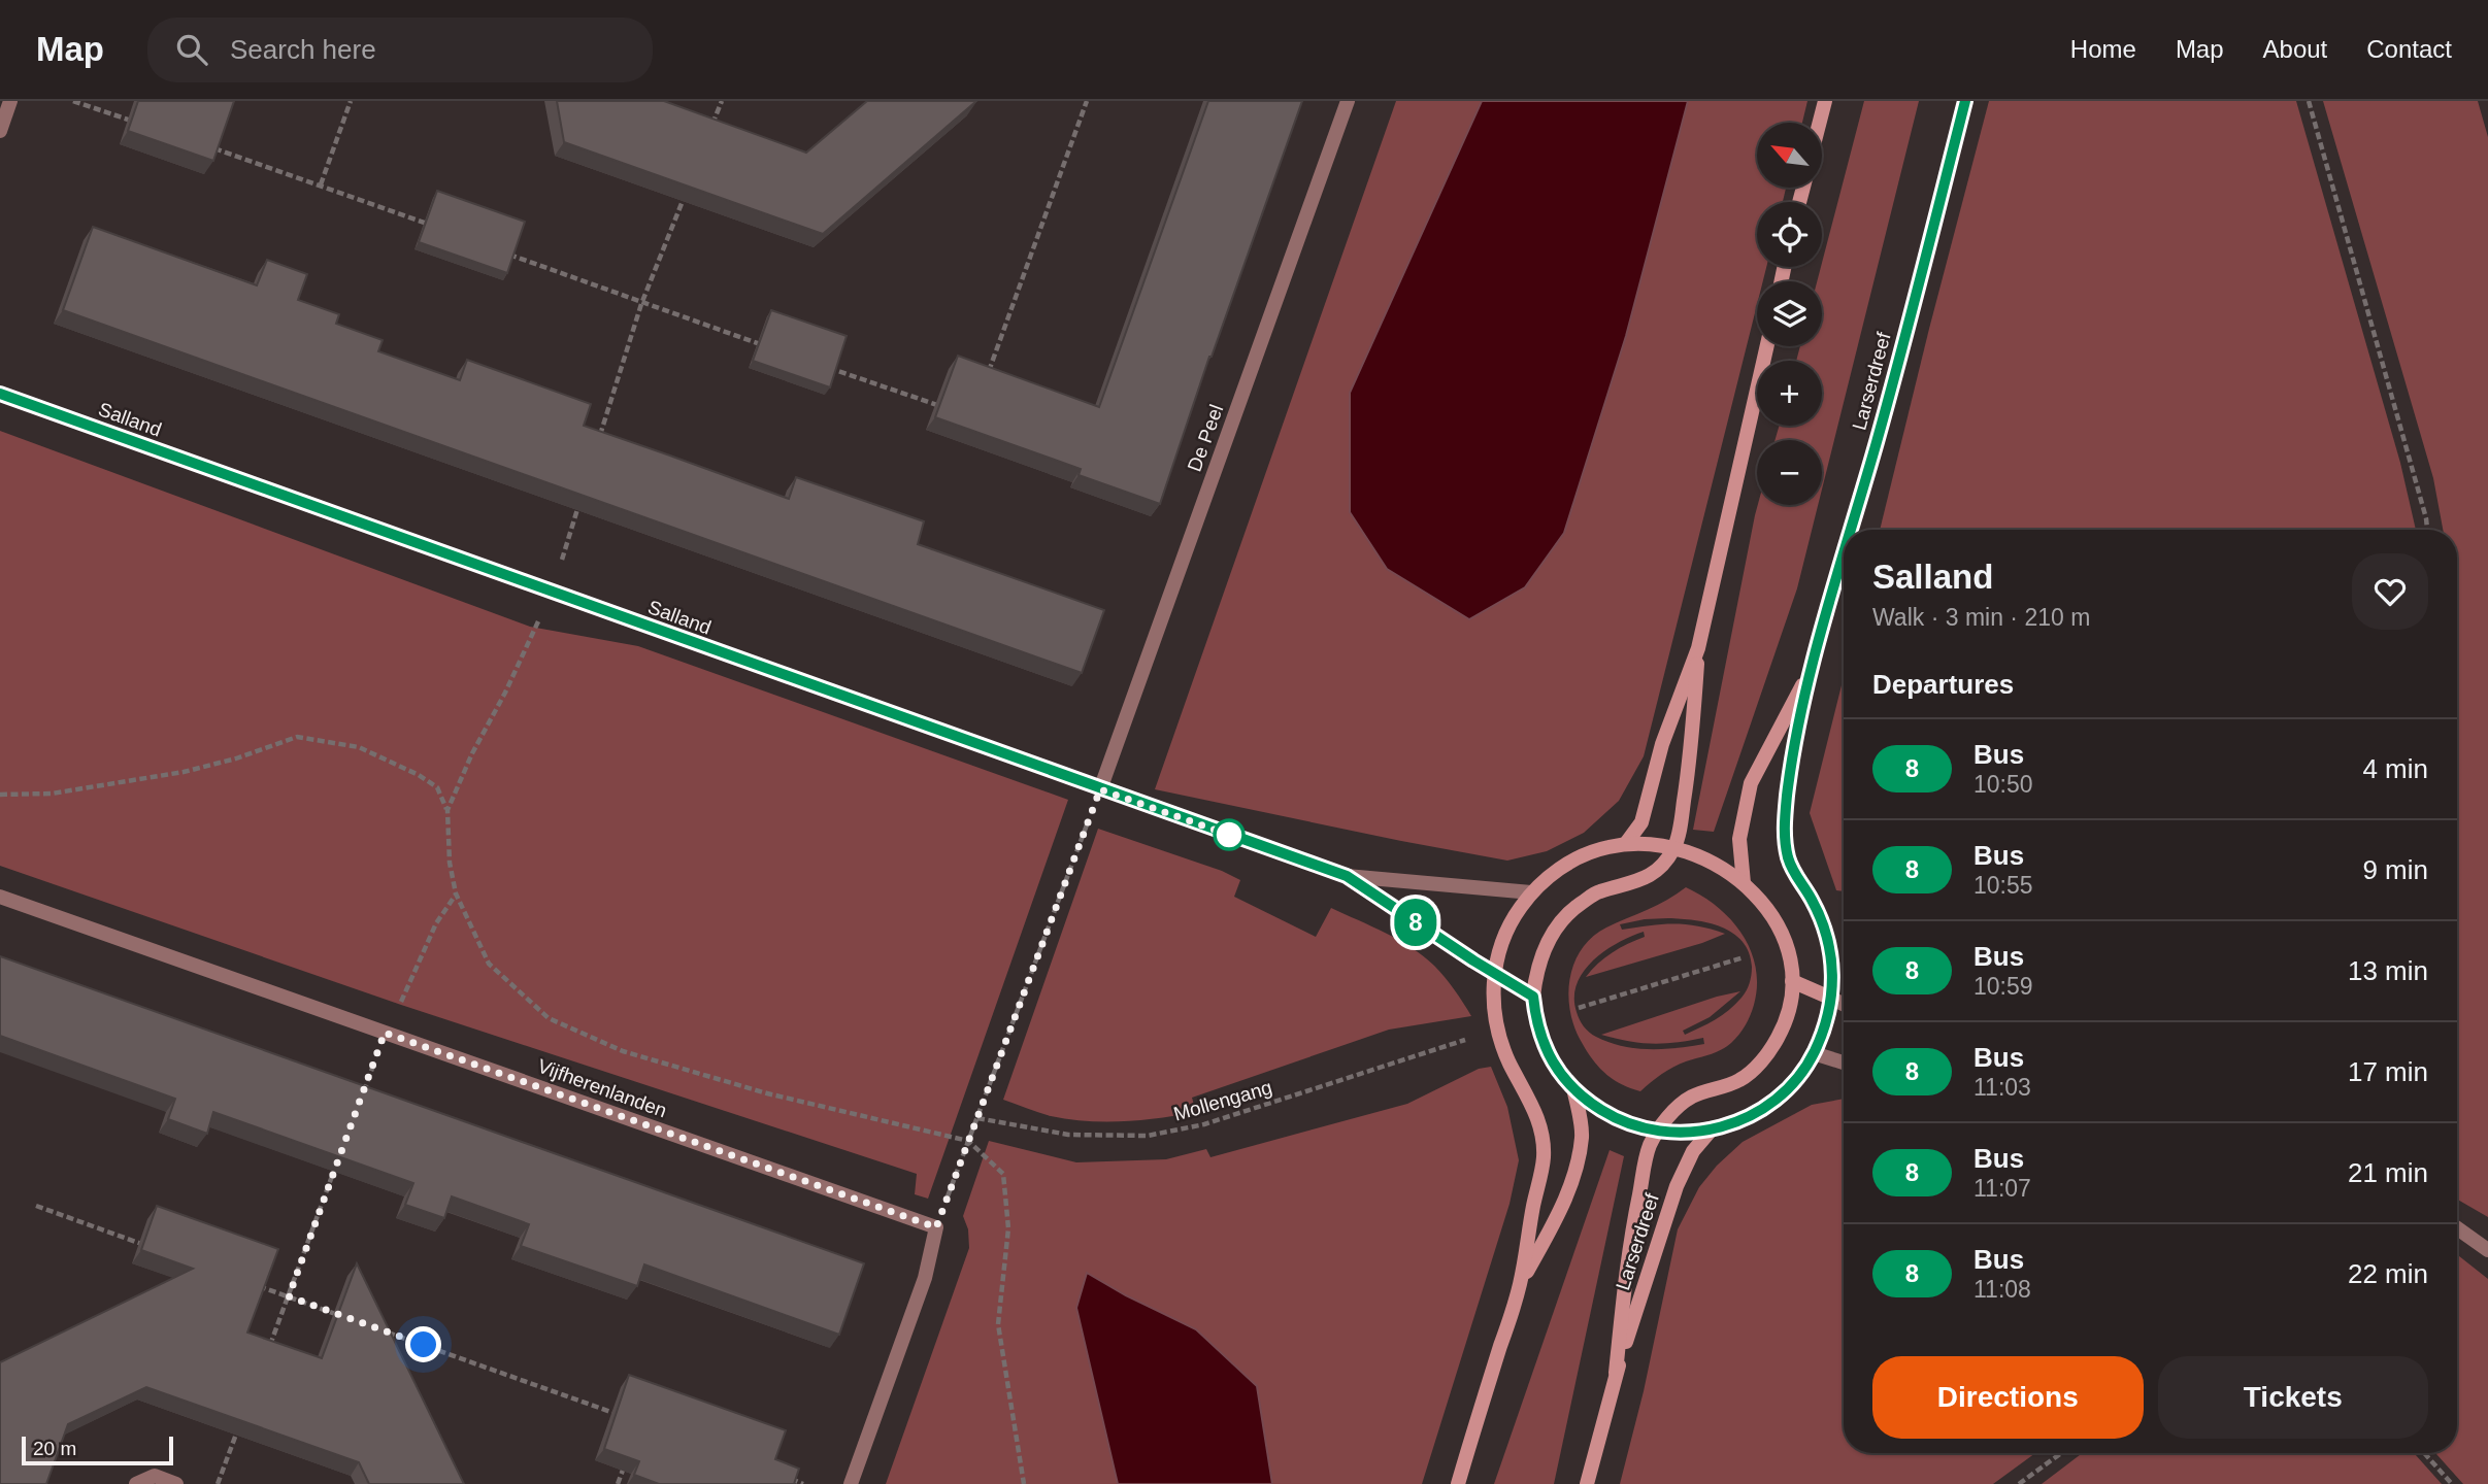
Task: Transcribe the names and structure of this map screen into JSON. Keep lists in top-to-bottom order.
{
  "streets": {
    "main road": ["Larserdreef"],
    "street": ["Salland", "De Peel", "Vijfherenlanden"],
    "path": ["Mollengang"]
  },
  "crossings": [
    ["Salland", "De Peel"]
  ],
  "lines": ["bus line 8"],
  "scale_bar": "20 m",
  "north": "top left",
  "page": {
    "header": "Map",
    "search": "Search here",
    "nav": [
      "Home",
      "Map",
      "About",
      "Contact"
    ],
    "on_map": "8",
    "map_buttons": ["+", "−"],
    "heading": [
      ["Salland", "Walk · 3 min · 210 m"],
      "Departures"
    ],
    "list": [
      {
        "mark": "8",
        "name": "Bus",
        "note": "10:50",
        "value": "4 min"
      },
      {
        "mark": "8",
        "name": "Bus",
        "note": "10:55",
        "value": "9 min"
      },
      {
        "mark": "8",
        "name": "Bus",
        "note": "10:59",
        "value": "13 min"
      },
      {
        "mark": "8",
        "name": "Bus",
        "note": "11:03",
        "value": "17 min"
      },
      {
        "mark": "8",
        "name": "Bus",
        "note": "11:07",
        "value": "21 min"
      },
      {
        "mark": "8",
        "name": "Bus",
        "note": "11:08",
        "value": "22 min"
      }
    ],
    "buttons": ["Directions", "Tickets"],
    "scale": "20 m"
  }
}
